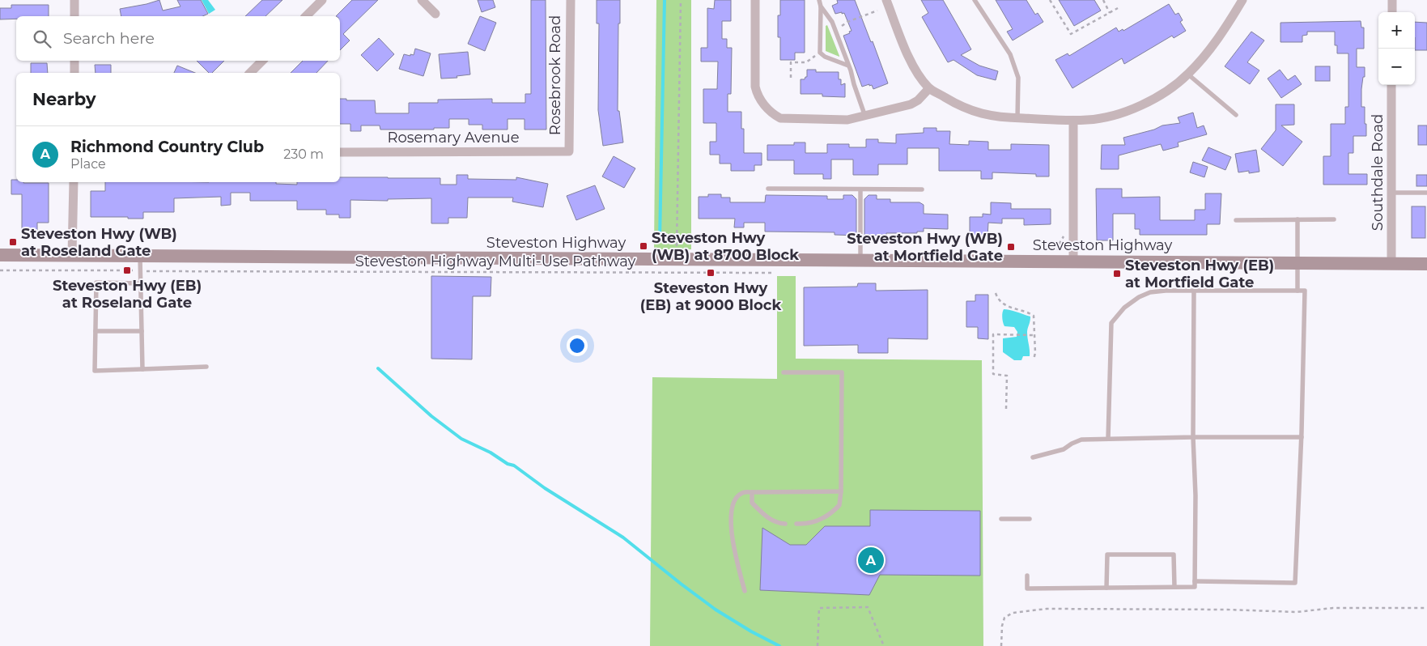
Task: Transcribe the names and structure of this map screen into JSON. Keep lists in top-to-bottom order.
{
  "streets": {
    "main road": ["Steveston Highway"],
    "street": ["Rosebrook Road", "Rosemary Avenue", "Southdale Road"],
    "path": ["Steveston Highway Multi-Use Pathway"]
  },
  "crossings": [
    ["Rosebrook Road", "Rosemary Avenue"],
    ["Southdale Road", "Steveston Highway"]
  ],
  "places": {
    "transit": [
      "Steveston Hwy (WB) at Roseland Gate",
      "Steveston Hwy (WB) at 8700 Block",
      "Steveston Hwy (WB) at Mortfield Gate",
      "Steveston Hwy (EB) at Roseland Gate",
      "Steveston Hwy (EB) at 9000 Block",
      "Steveston Hwy (EB) at Mortfield Gate"
    ]
  },
  "page": {
    "map_buttons": ["+", "−"],
    "search": "Search here",
    "heading": "Nearby",
    "list": [
      {
        "mark": "A",
        "name": "Richmond Country Club",
        "note": "Place",
        "value": "230 m"
      }
    ],
    "pins": "A"
  }
}
